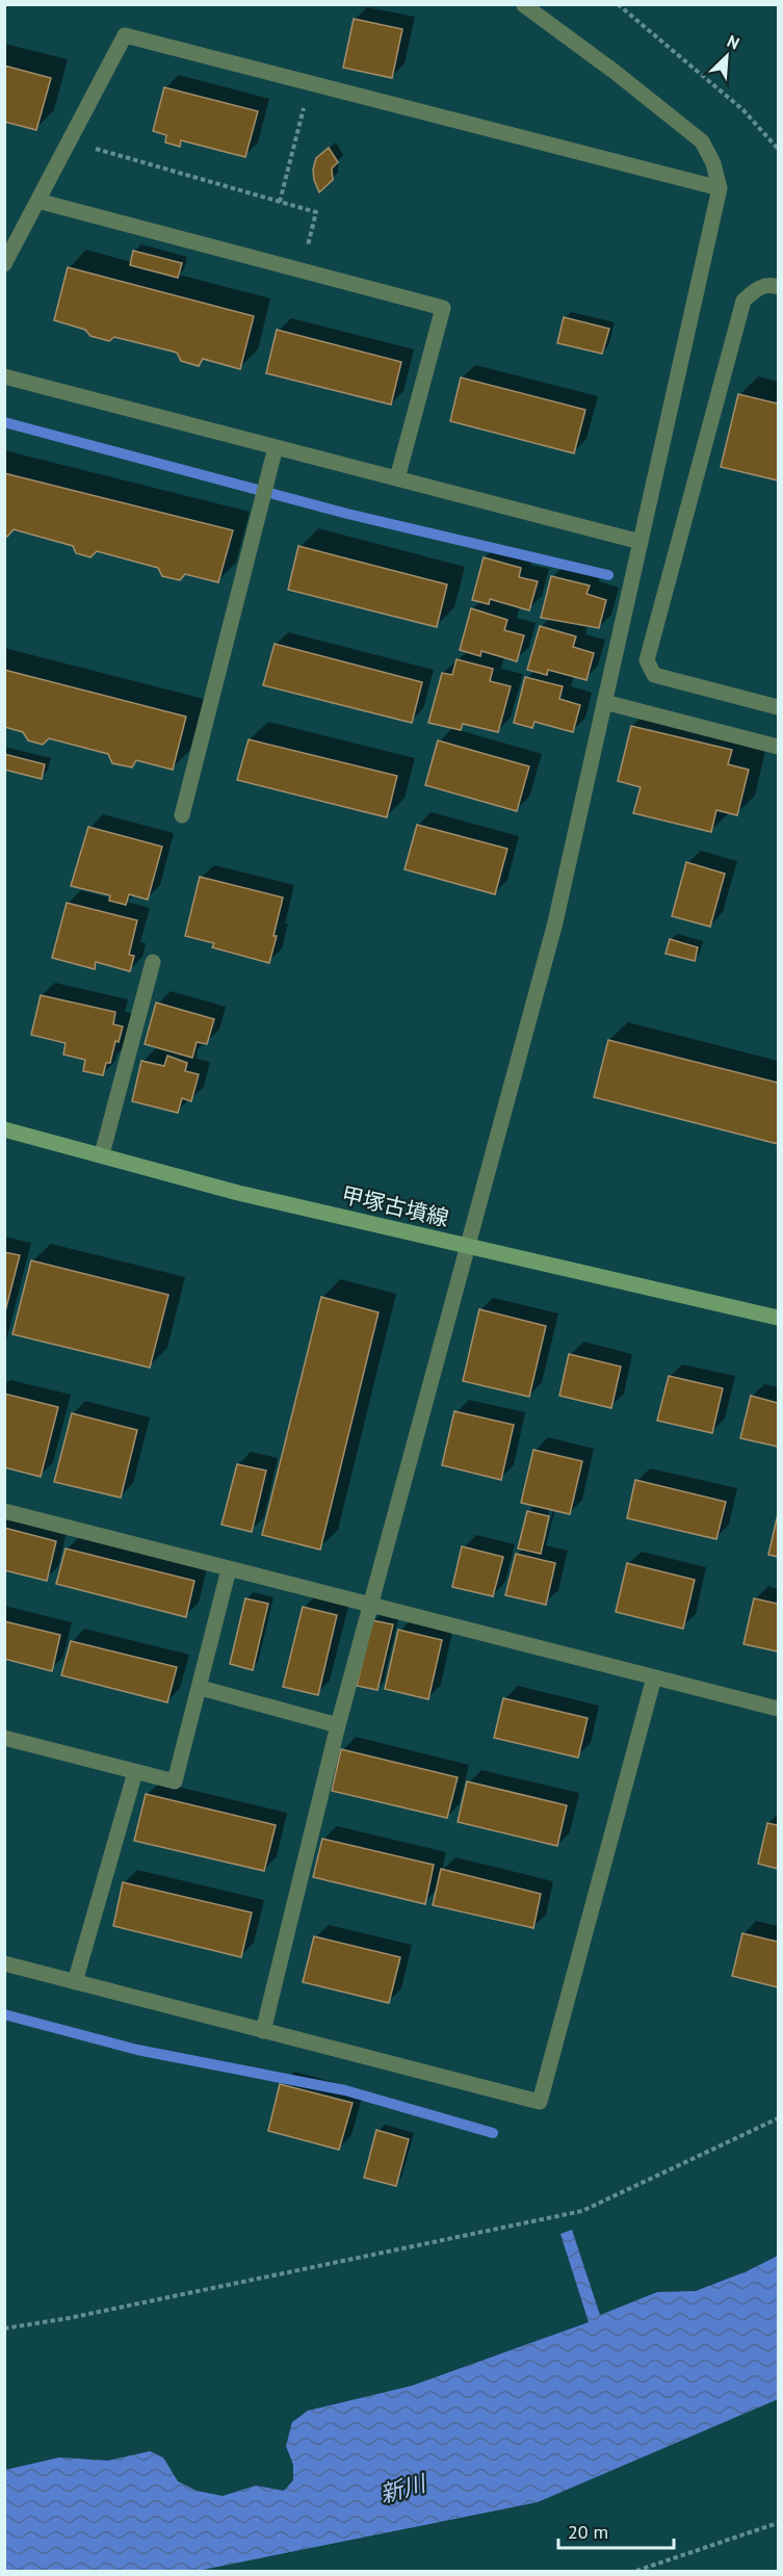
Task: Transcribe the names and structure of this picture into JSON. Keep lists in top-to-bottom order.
{
  "streets": {
    "main road": ["甲塚古墳線"]
  },
  "water": ["新川"],
  "scale_bar": "20 m",
  "north": "top right"
}
